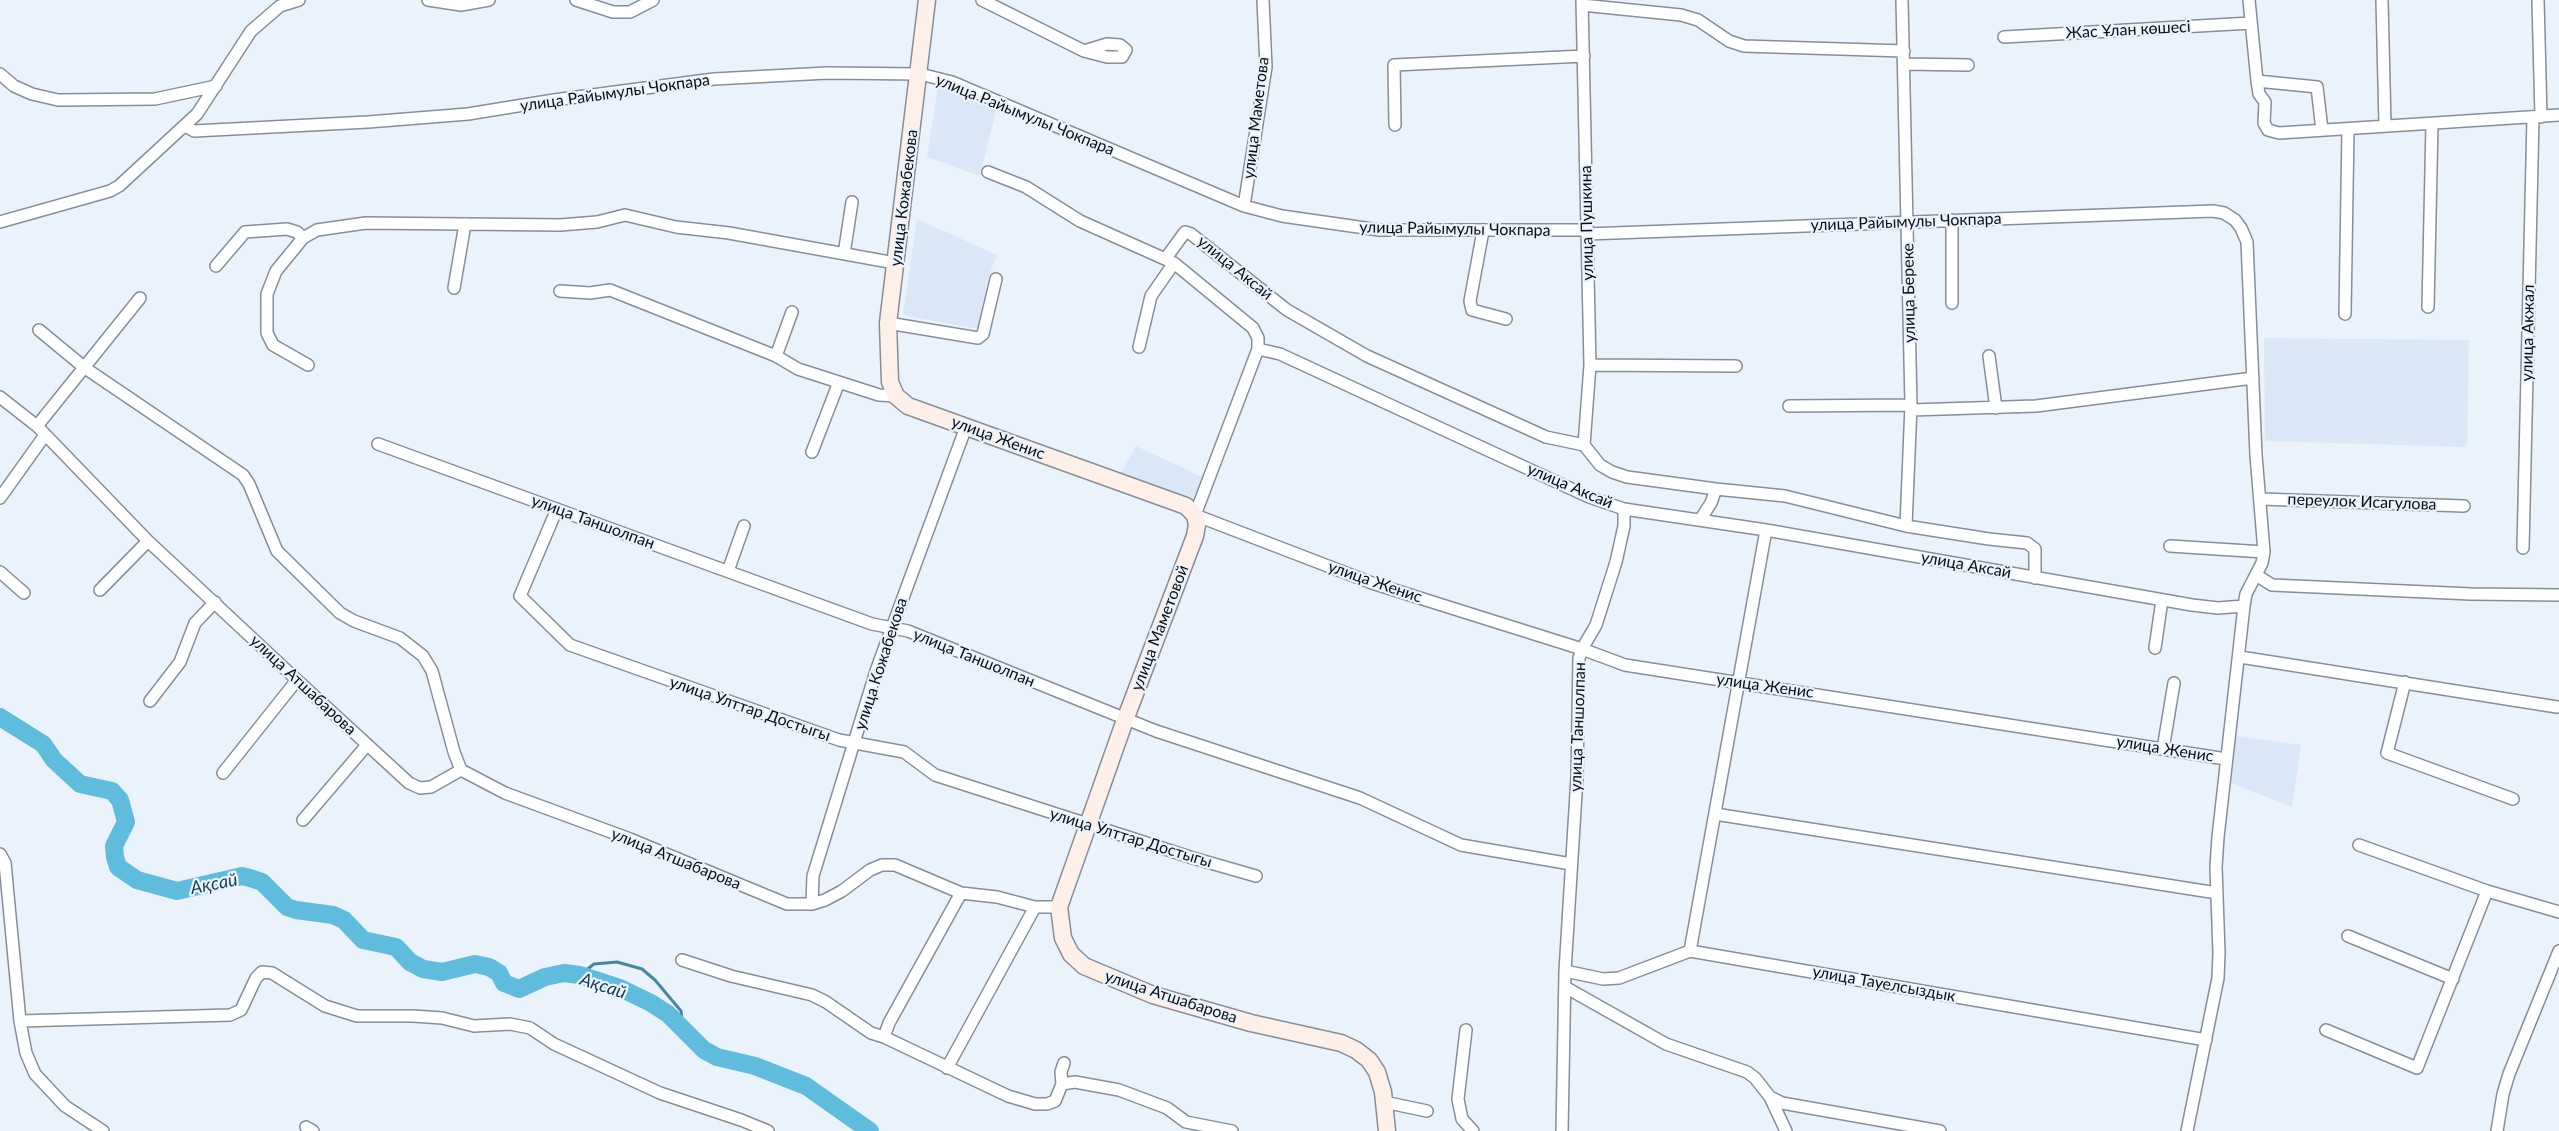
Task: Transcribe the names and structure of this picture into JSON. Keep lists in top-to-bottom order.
{
  "streets": {
    "main road": [
      "улица Кожабекова",
      "улица Женис",
      "улица Маметовой",
      "улица Атшабарова"
    ],
    "street": [
      "Жас Ұлан көшесі",
      "улица Райымулы Чокпара",
      "улица Маметова",
      "улица Пушкина",
      "улица Аксай",
      "улица Береке",
      "улица Акжал",
      "переулок Исагулова",
      "улица Таншолпан",
      "улица Улттар Достыгы",
      "улица Тауелсыздык"
    ]
  },
  "crossings": [
    ["улица Райымулы Чокпара", "улица Маметова"],
    ["улица Райымулы Чокпара", "улица Кожабекова"],
    ["улица Райымулы Чокпара", "улица Пушкина"],
    ["улица Райымулы Чокпара", "улица Береке"],
    ["улица Кожабекова", "улица Женис"],
    ["улица Кожабекова", "улица Таншолпан"],
    ["улица Кожабекова", "улица Атшабарова"],
    ["улица Кожабекова", "улица Улттар Достыгы"],
    ["улица Пушкина", "улица Аксай"],
    ["улица Аксай", "улица Береке"],
    ["улица Аксай", "улица Таншолпан"],
    ["улица Аксай", "улица Маметовой"],
    ["улица Женис", "улица Таншолпан"],
    ["улица Женис", "улица Маметовой"],
    ["улица Таншолпан", "улица Маметовой"],
    ["улица Таншолпан", "улица Улттар Достыгы"],
    ["улица Маметовой", "улица Атшабарова"],
    ["улица Маметовой", "улица Улттар Достыгы"]
  ],
  "water": ["Ақсай"]
}
